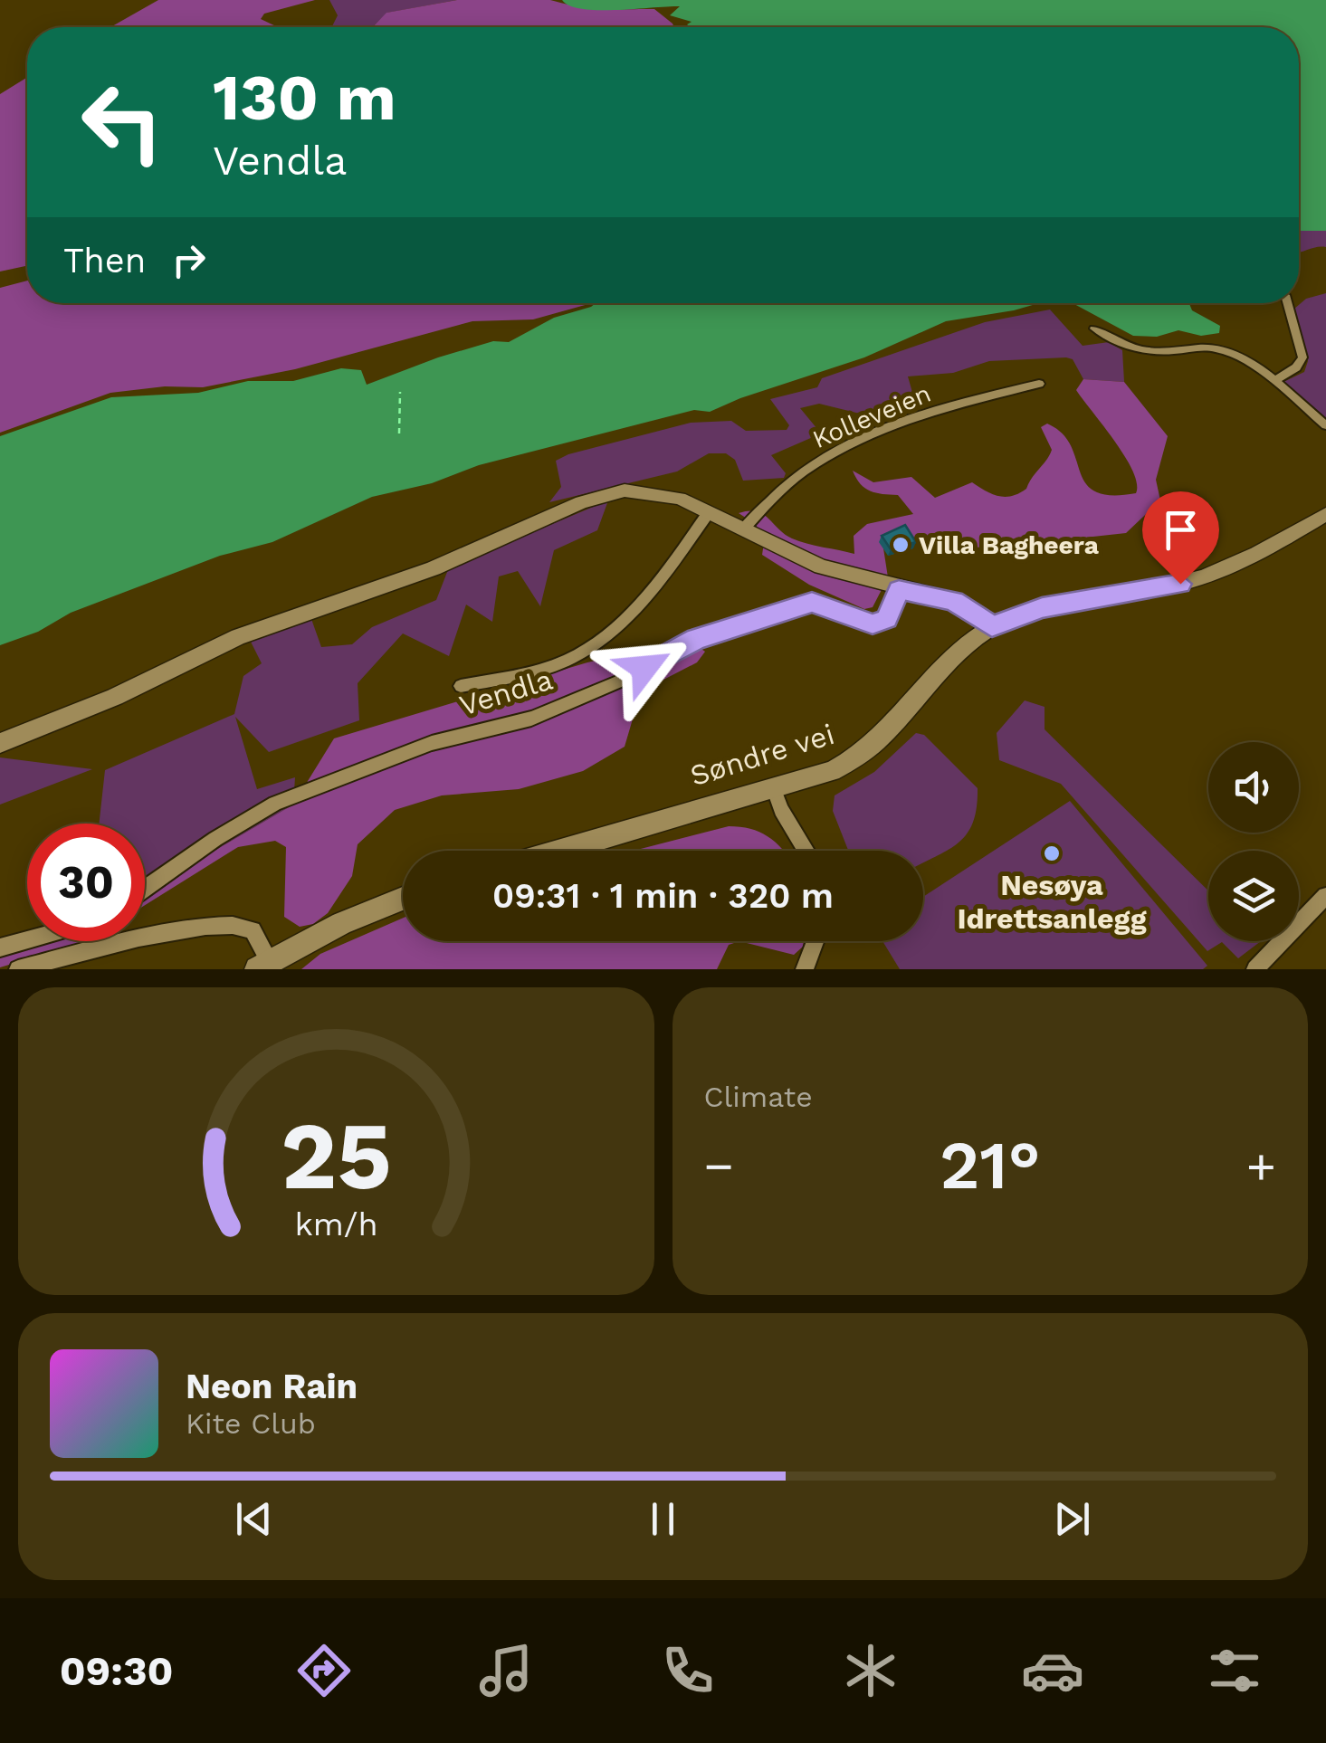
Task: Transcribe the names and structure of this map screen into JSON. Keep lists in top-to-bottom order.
{
  "streets": {
    "street": ["Kolleveien", "Vendla", "Søndre vei"]
  },
  "places": ["Villa Bagheera", "Nesøya Idrettsanlegg"],
  "page": {
    "turn": ["130 m", "Vendla"],
    "then": "Then",
    "limit": "30",
    "trip": "09:31 · 1 min · 320 m",
    "tile": "Climate",
    "heat": ["−", "21°", "+"],
    "song": ["Neon Rain", "Kite Club"],
    "tabs": "09:30",
    "gauge": ["25", "km/h"]
  }
}
